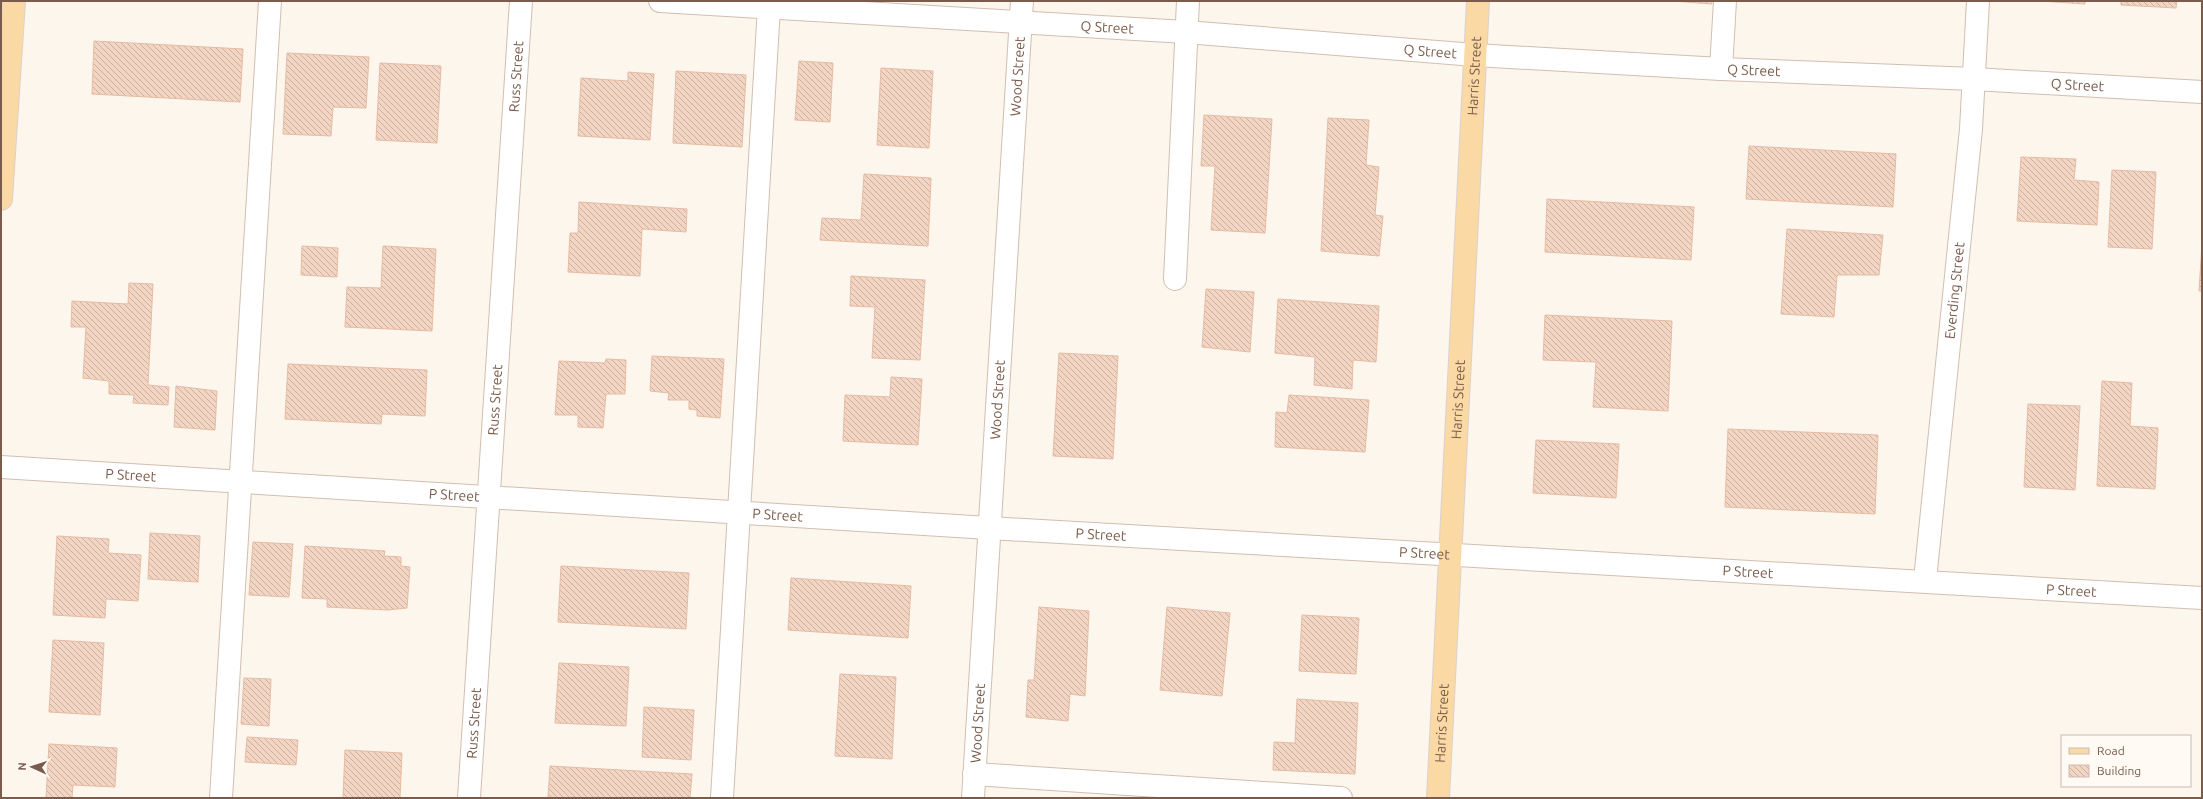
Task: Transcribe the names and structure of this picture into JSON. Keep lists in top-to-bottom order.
{
  "streets": {
    "main road": ["Harris Street"],
    "street": [
      "Q Street",
      "Russ Street",
      "Wood Street",
      "Everding Street",
      "P Street"
    ]
  },
  "crossings": [
    ["Q Street", "Wood Street"],
    ["Q Street", "Harris Street"],
    ["Q Street", "Everding Street"],
    ["Russ Street", "P Street"],
    ["Wood Street", "P Street"],
    ["Harris Street", "P Street"],
    ["Everding Street", "P Street"]
  ],
  "legend": ["Road", "Building"],
  "north": "left"
}
